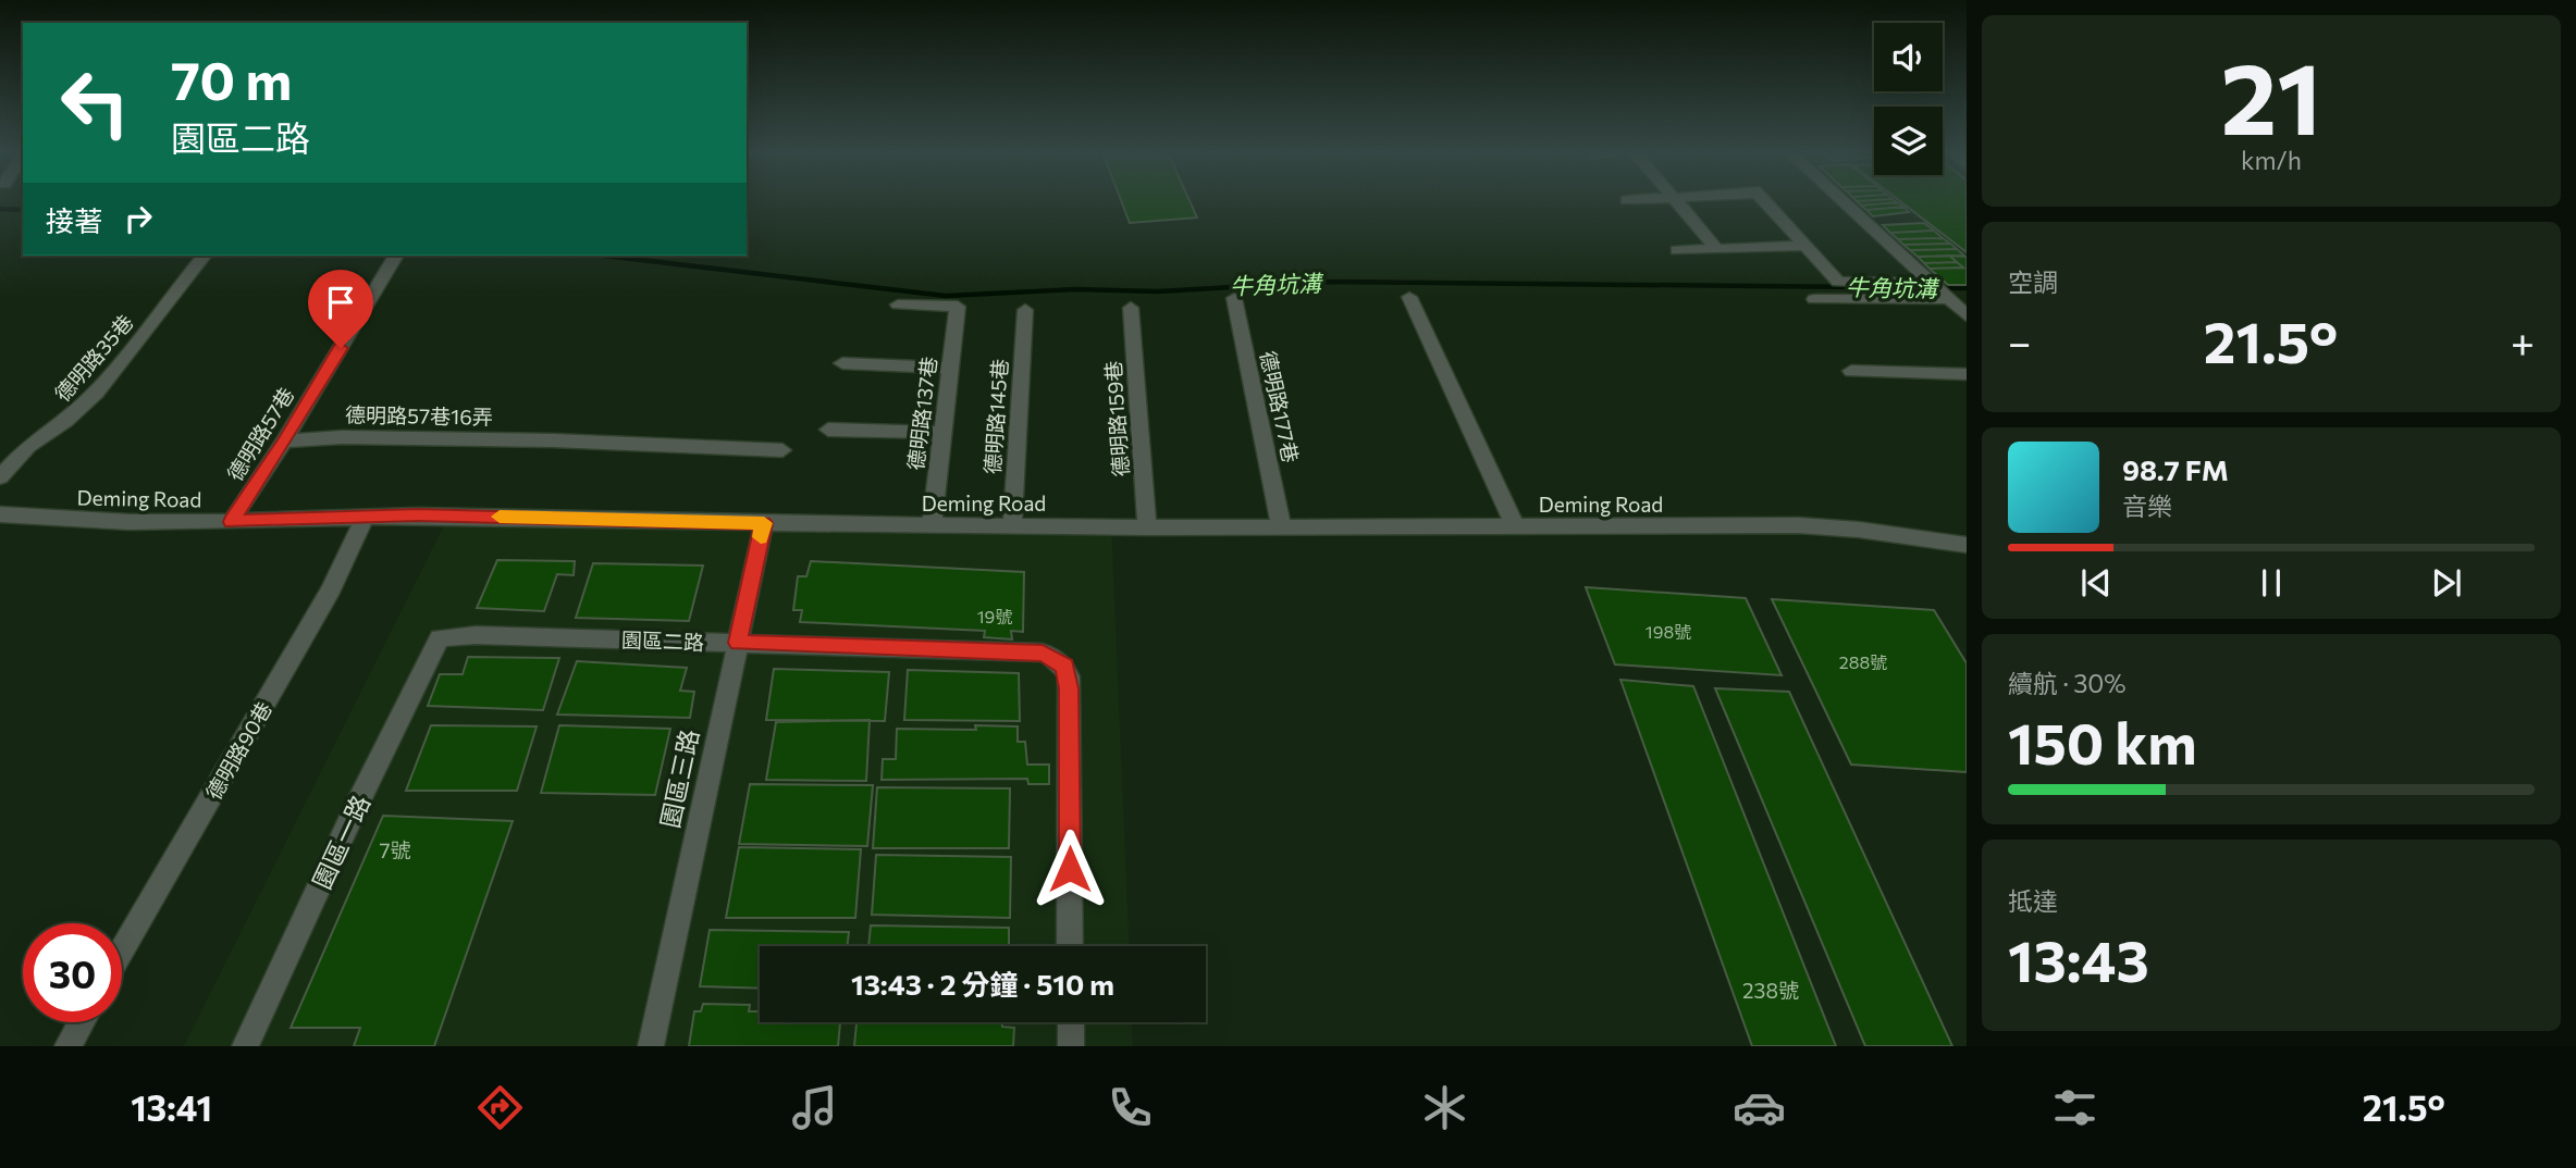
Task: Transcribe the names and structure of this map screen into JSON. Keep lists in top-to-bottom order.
{
  "streets": {
    "street": [
      "德明路35巷",
      "德明路177巷",
      "德明路137巷",
      "德明路57巷16弄",
      "德明路145巷",
      "德明路159巷",
      "德明路57巷",
      "Deming Road",
      "園區二路",
      "德明路90巷",
      "園區三路",
      "園區一路"
    ]
  },
  "crossings": [
    ["德明路177巷", "Deming Road"],
    ["德明路137巷", "Deming Road"],
    ["德明路57巷16弄", "德明路57巷"],
    ["德明路145巷", "Deming Road"],
    ["德明路159巷", "Deming Road"],
    ["德明路57巷", "Deming Road"],
    ["Deming Road", "德明路90巷"],
    ["Deming Road", "園區三路"],
    ["園區二路", "園區三路"],
    ["園區二路", "園區一路"]
  ],
  "water": ["牛角坑溝"],
  "house_numbers": [
    "19號",
    "198號",
    "288號",
    "7號",
    "238號"
  ],
  "page": {
    "tile": [
      ["21", "km/h"],
      "空調",
      ["續航 · 30%", "150 km"],
      ["抵達", "13:43"]
    ],
    "turn": ["70 m", "園區二路"],
    "then": "接著",
    "heat": ["−", "21.5°", "+"],
    "song": ["98.7 FM", "音樂"],
    "limit": "30",
    "trip": "13:43 · 2 分鐘 · 510 m",
    "tabs": ["13:41", "21.5°"]
  }
}
